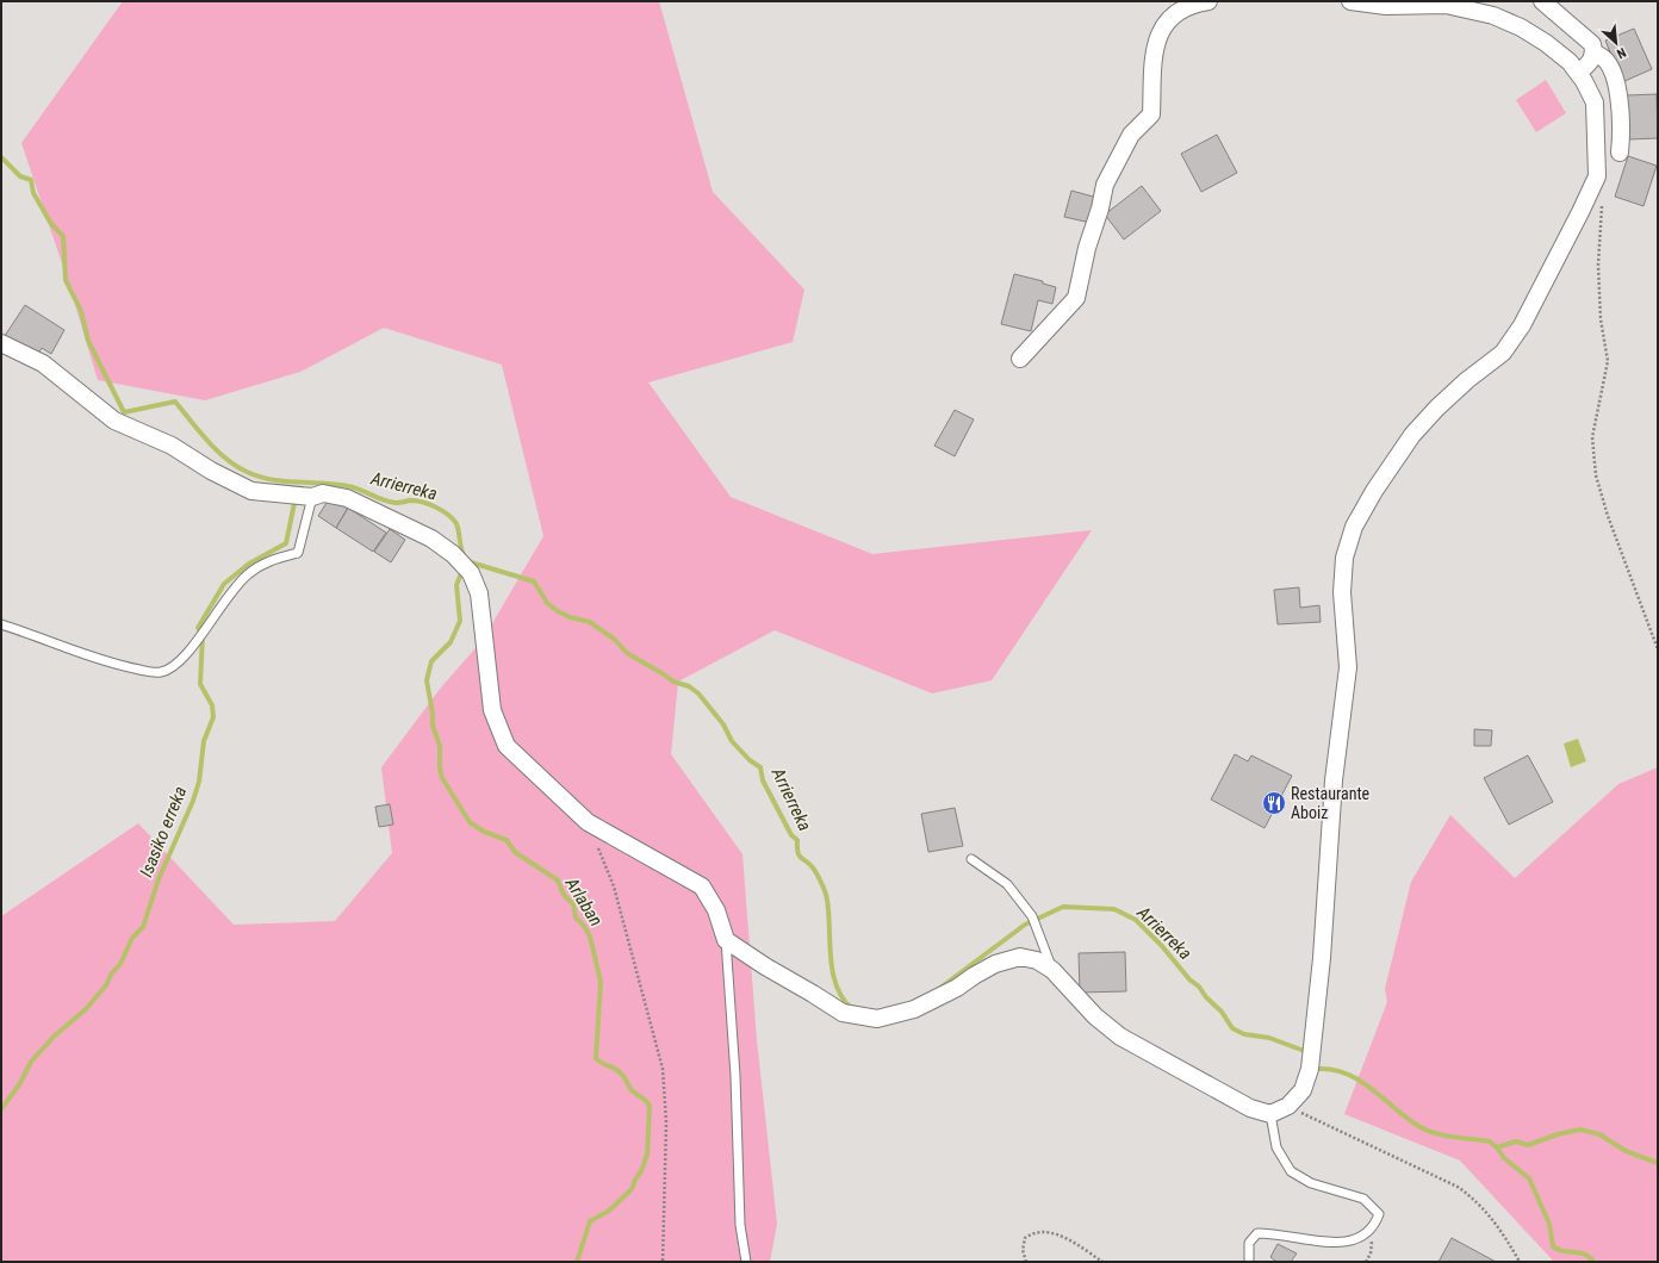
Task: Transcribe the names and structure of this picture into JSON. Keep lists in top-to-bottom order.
{
  "water": ["Arrierreka", "Isasiko erreka", "Arlaban"],
  "places": {
    "restaurant": ["Restaurante Aboiz"]
  },
  "north": "bottom right"
}
